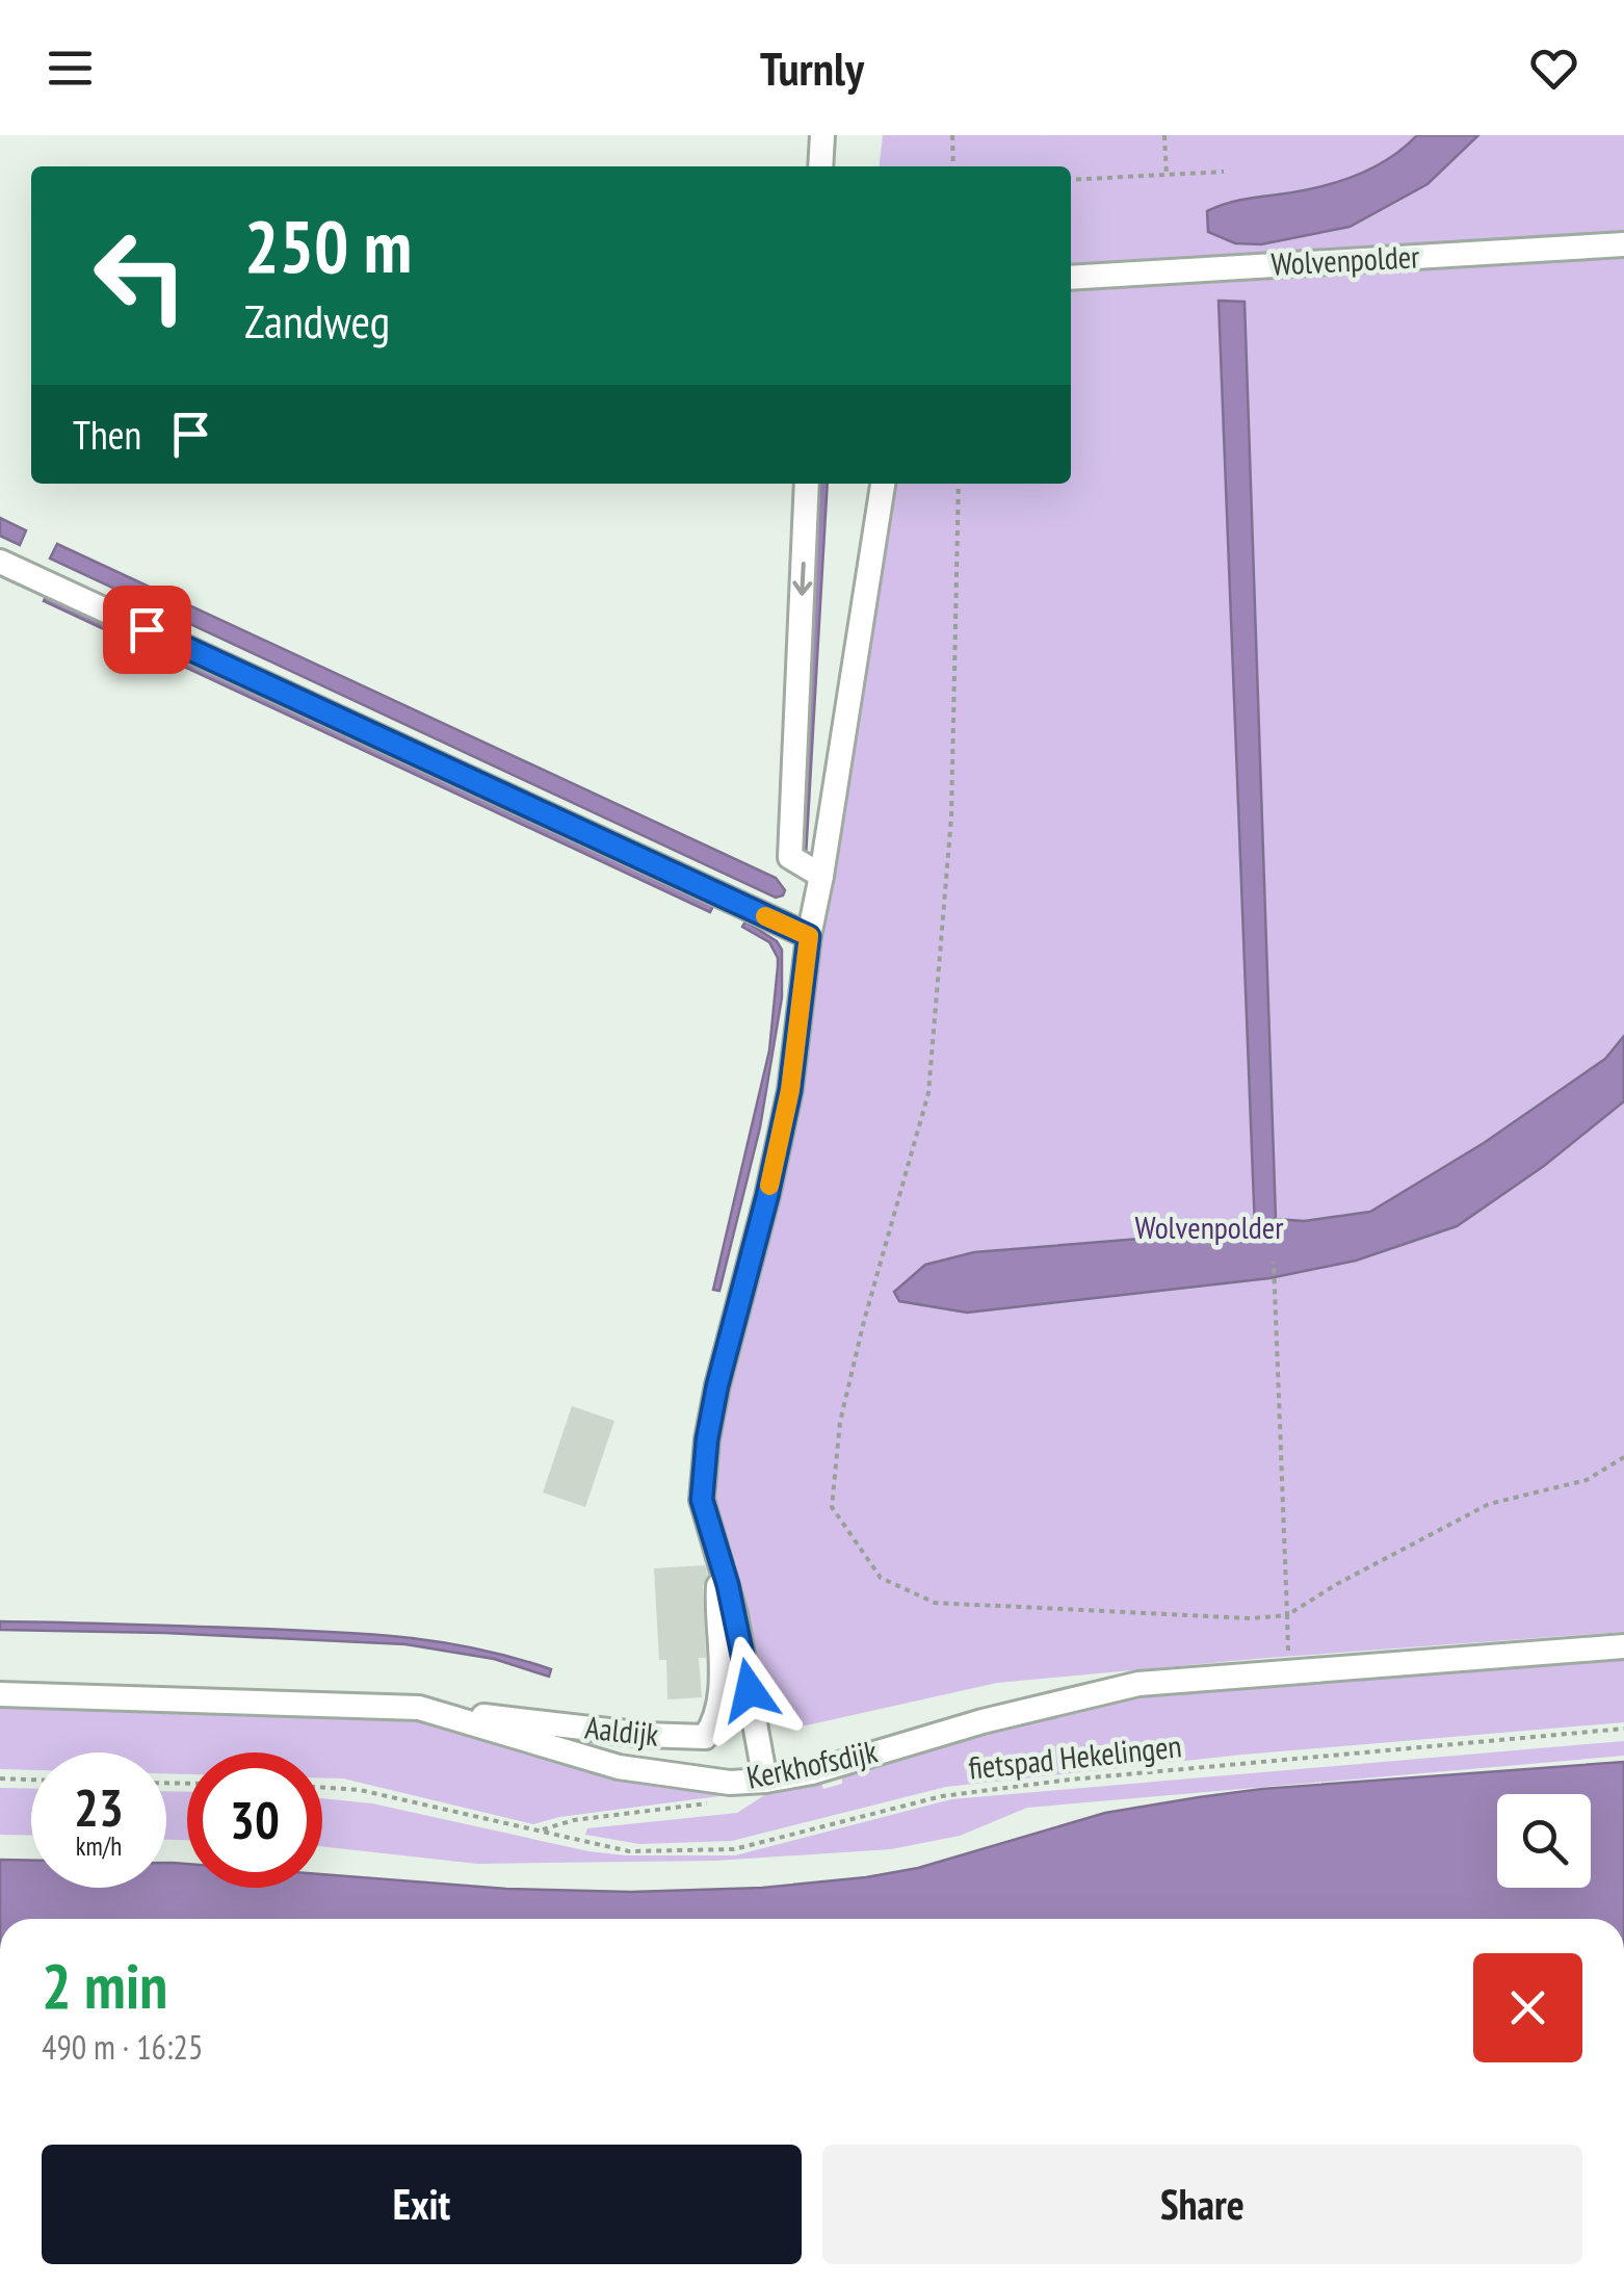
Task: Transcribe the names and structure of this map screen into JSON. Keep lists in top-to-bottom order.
{
  "streets": {
    "street": ["Wolvenpolder", "Aaldijk", "Kerkhofsdijk"],
    "path": ["fietspad Hekelingen"]
  },
  "crossings": [
    ["Aaldijk", "Kerkhofsdijk"]
  ],
  "parks": ["Wolvenpolder"],
  "page": {
    "header": "Turnly",
    "turn": ["250 m", "Zandweg"],
    "then": "Then",
    "speed": "23 km/h",
    "limit": "30",
    "heading": ["2 min", "490 m · 16:25"],
    "buttons": ["Exit", "Share"]
  }
}
